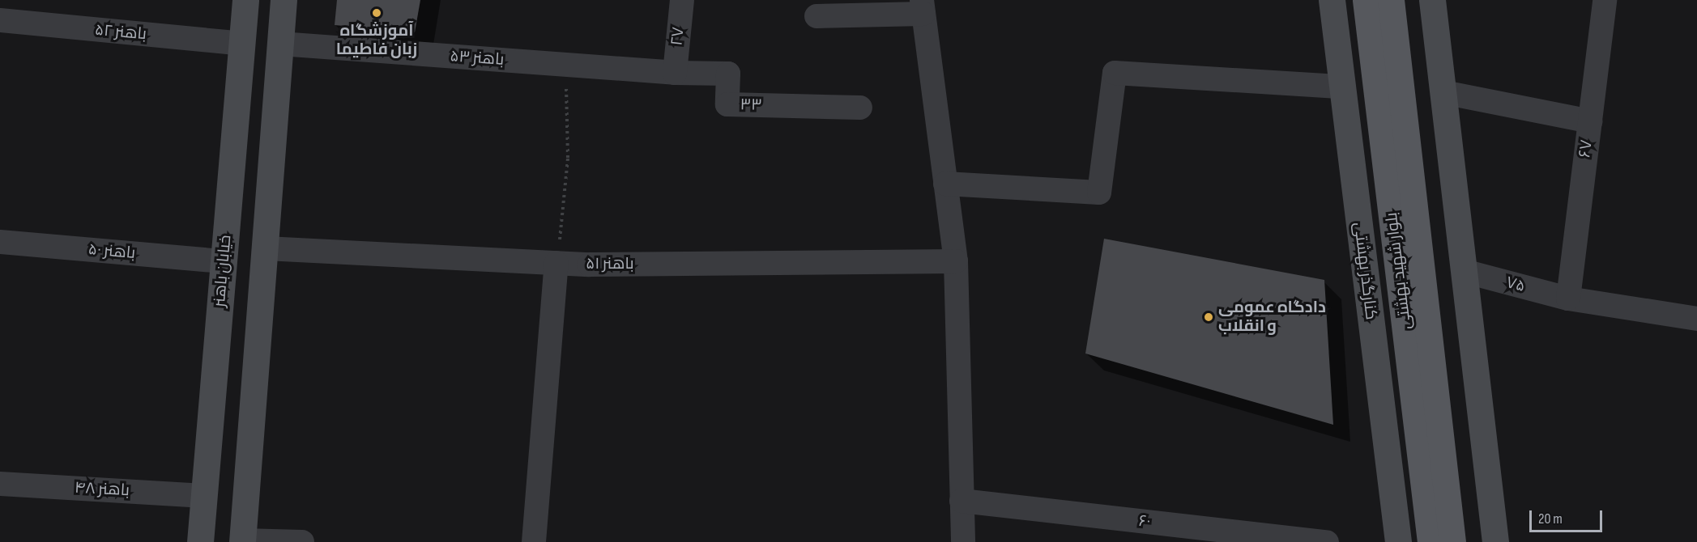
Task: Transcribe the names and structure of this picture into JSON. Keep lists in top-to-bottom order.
{
  "streets": {
    "main road": ["خیابان باهنر", "کنارگذر بهشتی", "بلوار شهید بهشتی"],
    "street": [
      "باهنر ۵۲",
      "۲۷",
      "باهنر ۵۳",
      "۳۳",
      "۶۷",
      "باهنر ۵۰",
      "باهنر ۵۱",
      "۷۵",
      "باهنر ۴۸",
      "۶۰"
    ]
  },
  "crossings": [
    ["باهنر ۵۲", "خیابان باهنر"],
    ["۲۷", "باهنر ۵۳"],
    ["۲۷", "۳۳"],
    ["باهنر ۵۳", "۳۳"],
    ["۶۷", "۷۵"],
    ["باهنر ۵۰", "خیابان باهنر"],
    ["خیابان باهنر", "باهنر ۴۸"]
  ],
  "places": ["آموزشگاه زبان فاطیما", "دادگاه عمومی و انقلاب"],
  "scale_bar": "20 m"
}
